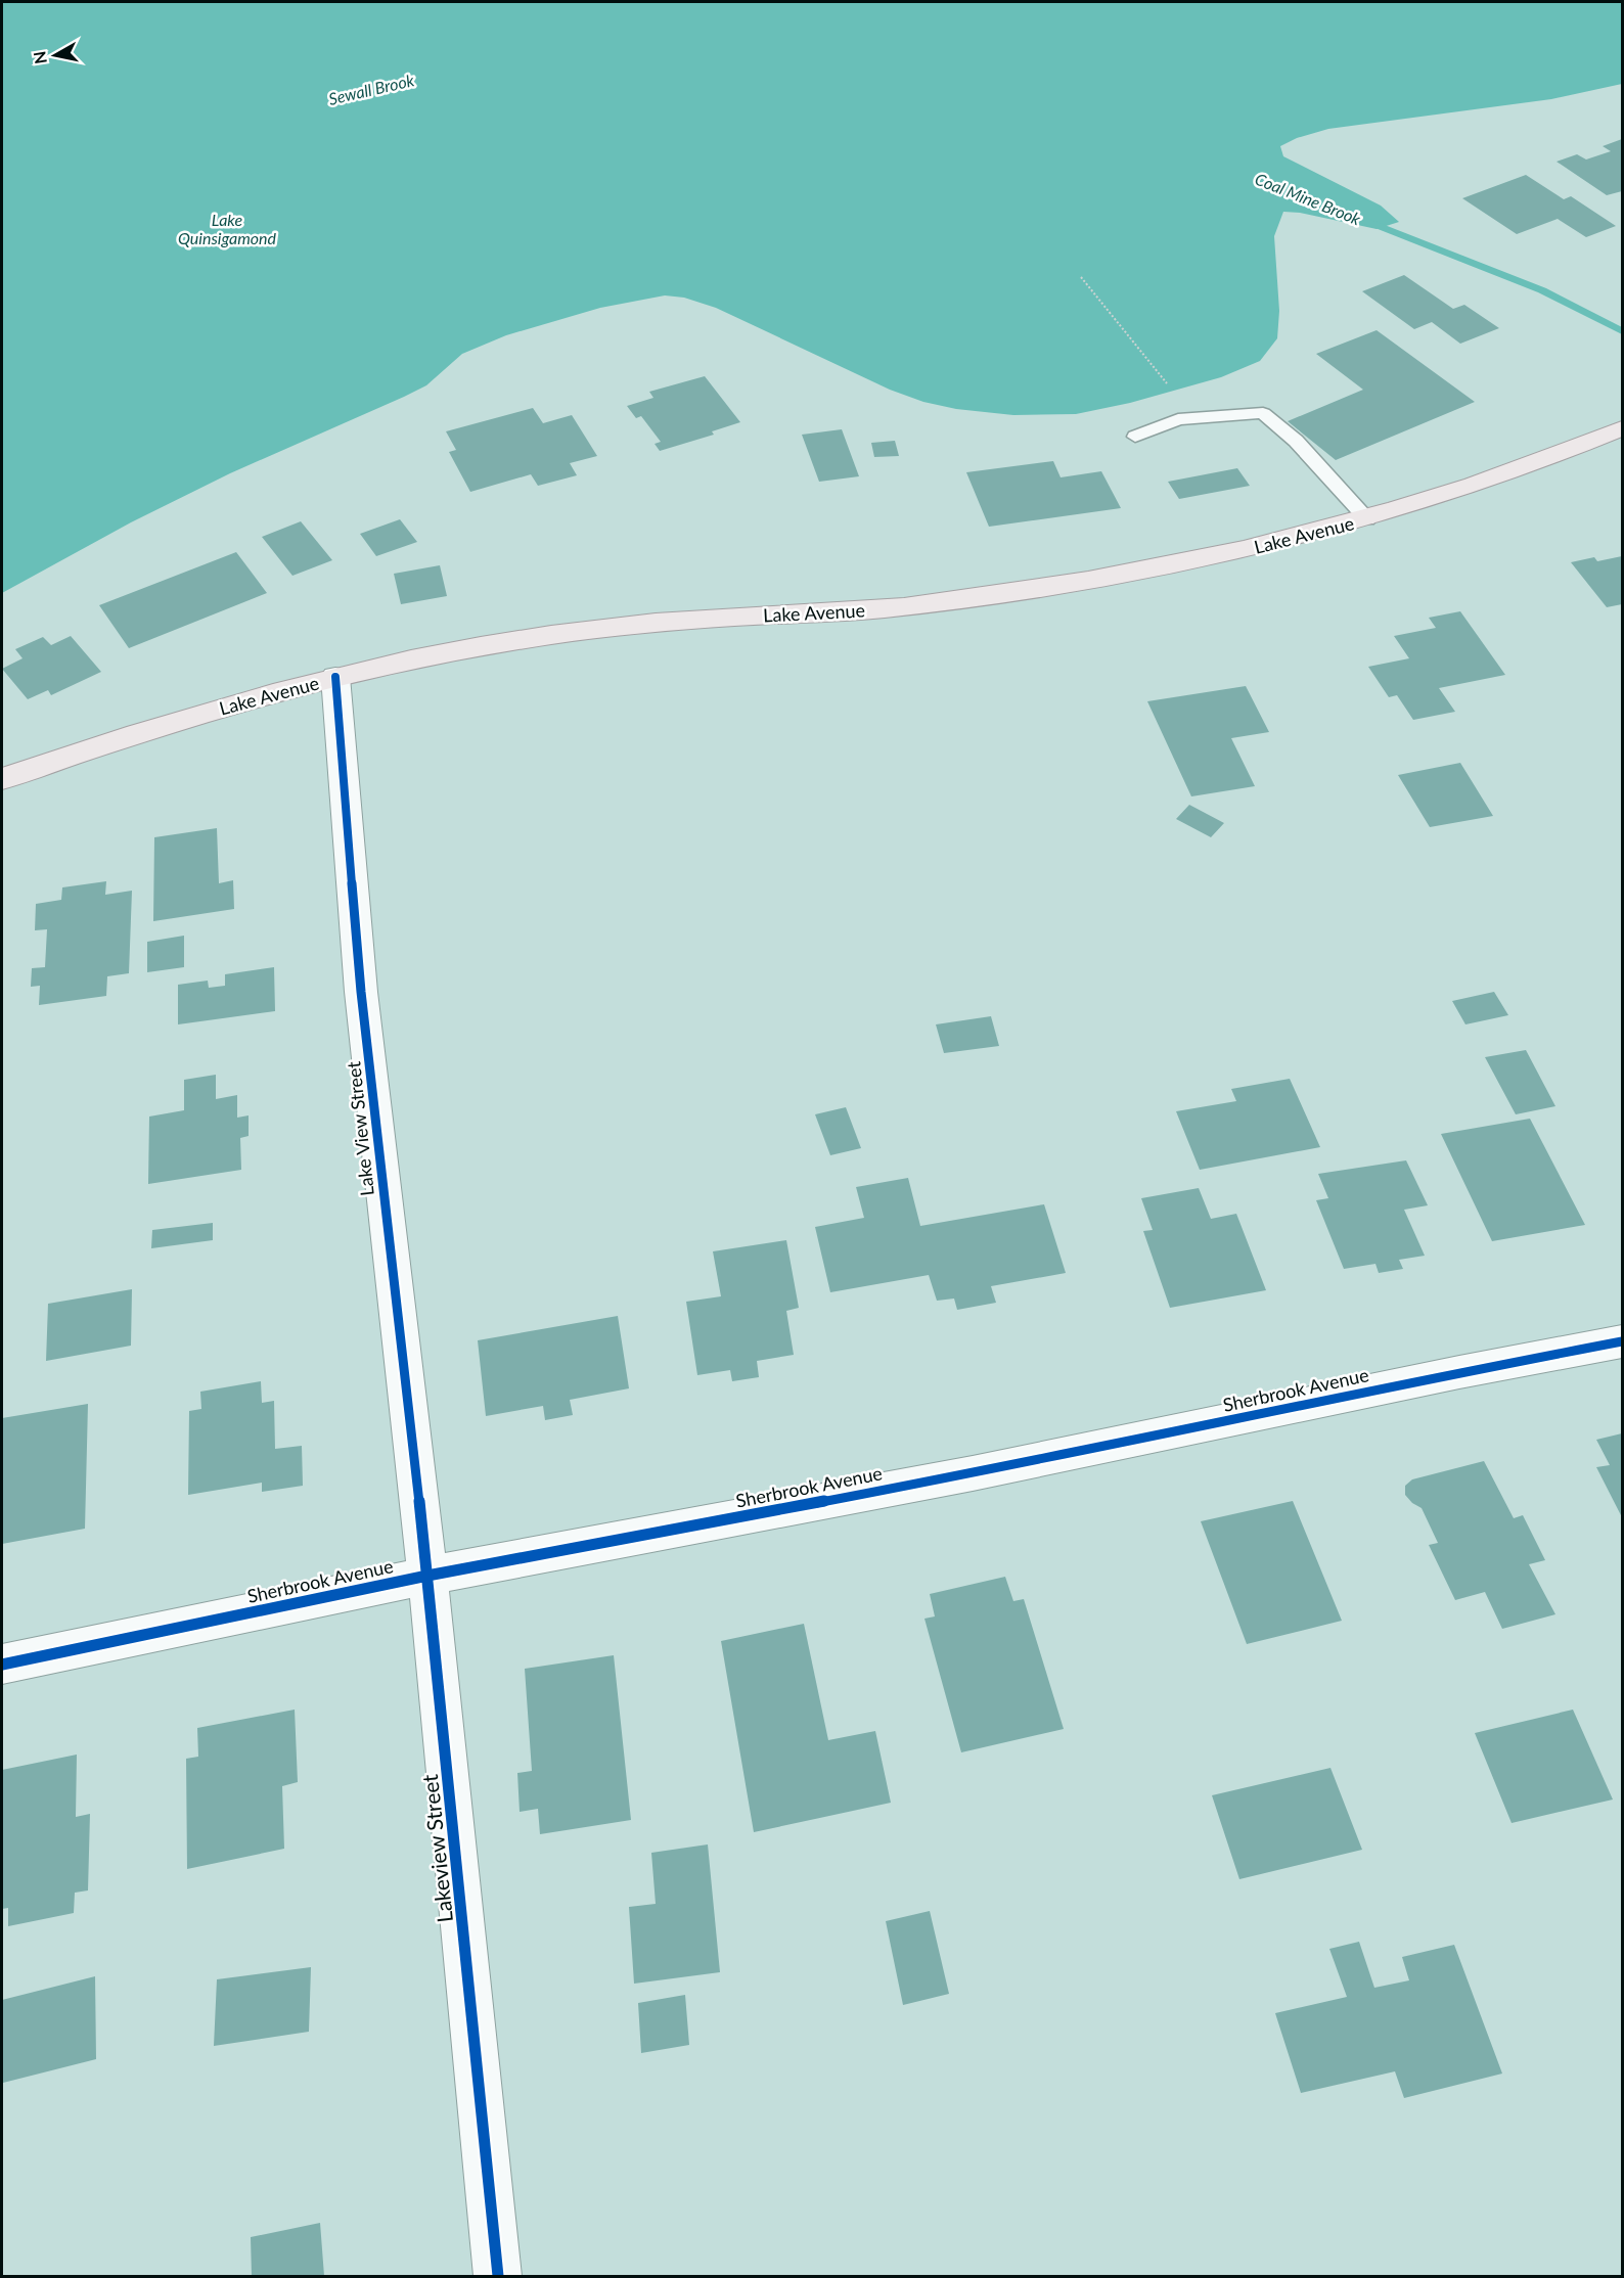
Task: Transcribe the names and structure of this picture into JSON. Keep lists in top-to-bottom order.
{
  "streets": {
    "main road": ["Lake Avenue"],
    "street": ["Lake View Street", "Sherbrook Avenue", "Lakeview Street"]
  },
  "crossings": [
    ["Lake Avenue", "Lake View Street"],
    ["Lake View Street", "Sherbrook Avenue"],
    ["Lake View Street", "Lakeview Street"],
    ["Sherbrook Avenue", "Lakeview Street"]
  ],
  "water": ["Sewall Brook", "Coal Mine Brook", "Lake Quinsigamond"],
  "north": "left"
}
